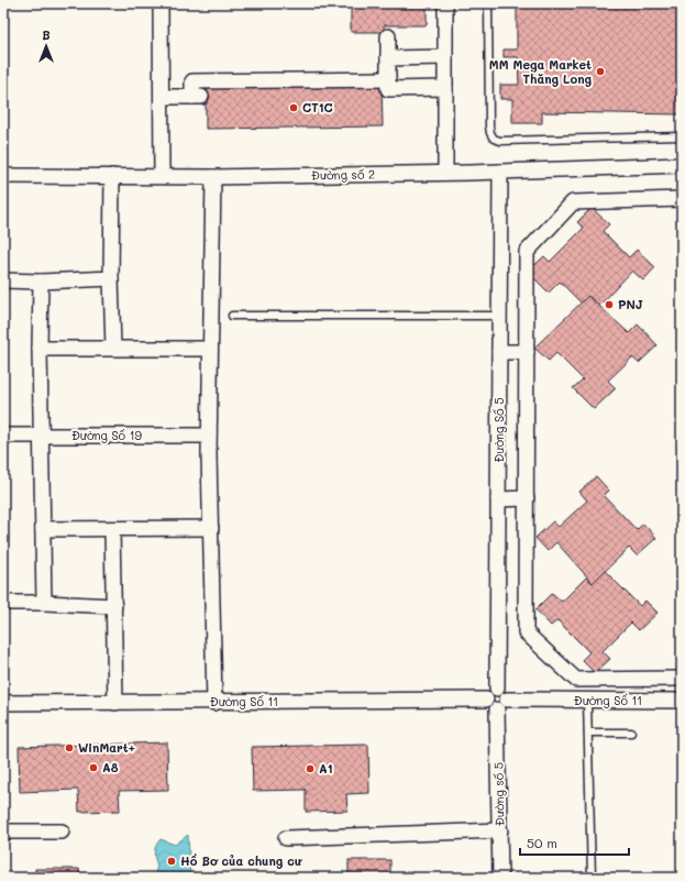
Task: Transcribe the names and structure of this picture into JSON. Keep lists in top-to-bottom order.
{
  "streets": {
    "street": [
      "Đường số 2",
      "Đường Số 5",
      "Đường Số 19",
      "Đường Số 11",
      "Đường số 5"
    ]
  },
  "crossings": [
    ["Đường số 2", "Đường Số 5"],
    ["Đường Số 5", "Đường Số 11"],
    ["Đường Số 5", "Đường số 5"],
    ["Đường Số 11", "Đường số 5"]
  ],
  "places": [
    "MM Mega Market Thăng Long",
    "CT1C",
    "PNJ",
    "WinMart+",
    "A8",
    "A1",
    "Hồ Bơ của chung cư"
  ],
  "scale_bar": "50 m",
  "north": "top"
}
